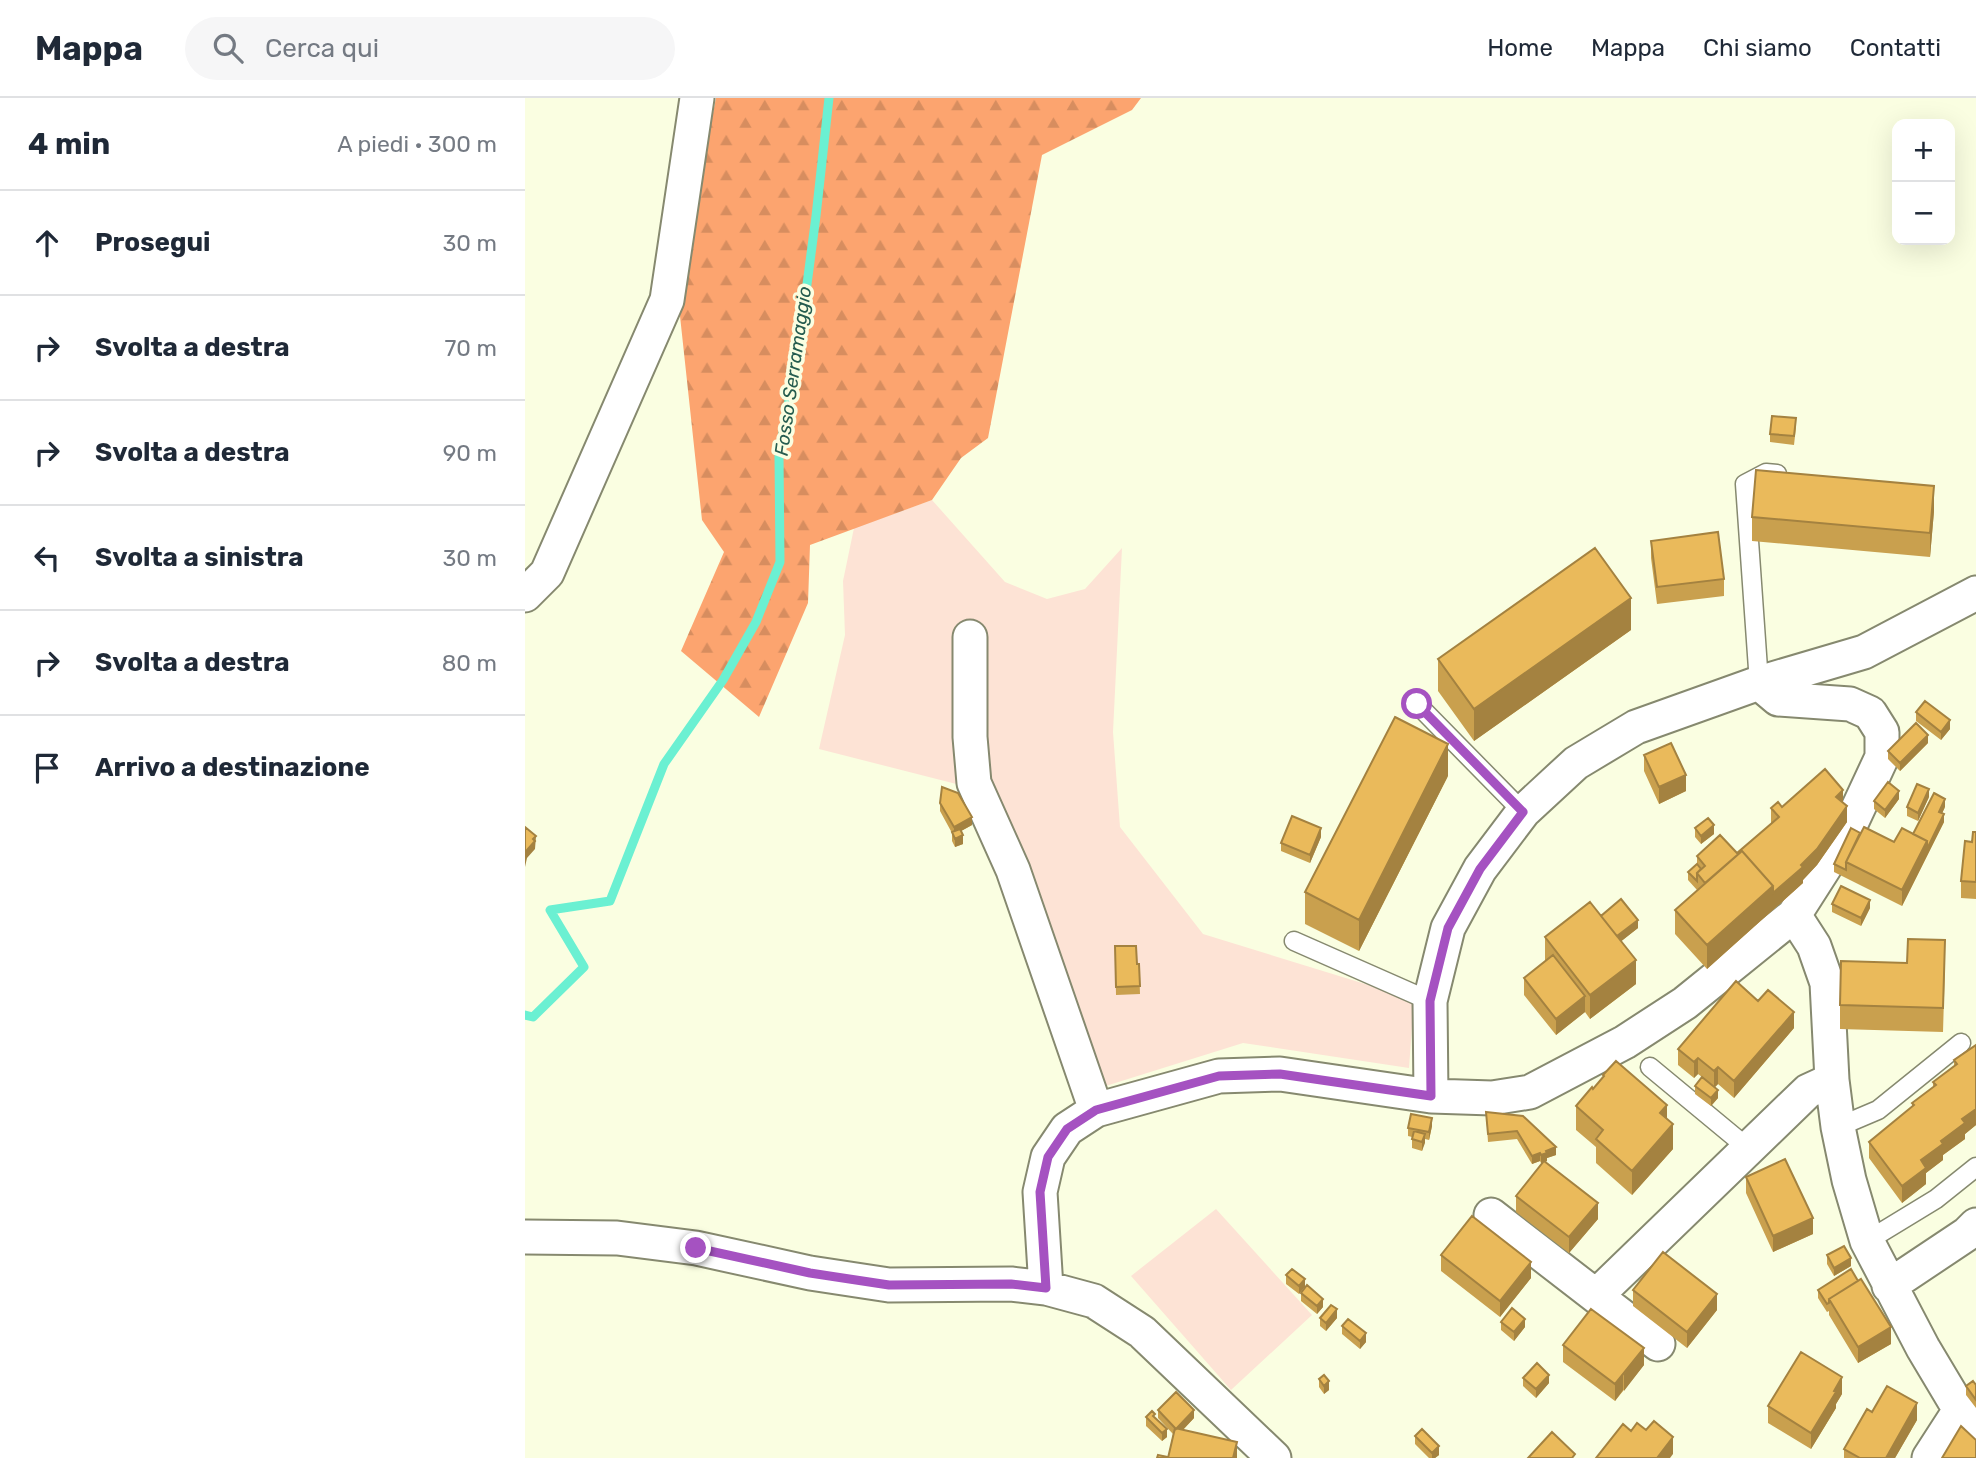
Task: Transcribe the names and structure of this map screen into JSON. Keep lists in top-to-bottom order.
{
  "water": ["Fosso Serramaggio"],
  "page": {
    "header": "Mappa",
    "search": "Cerca qui",
    "nav": [
      "Home",
      "Mappa",
      "Chi siamo",
      "Contatti"
    ],
    "heading": ["4 min", "A piedi · 300 m"],
    "map_buttons": ["+", "−"],
    "list": [
      ["Prosegui", "30 m"],
      ["Svolta a destra", "70 m"],
      ["Svolta a destra", "90 m"],
      ["Svolta a sinistra", "30 m"],
      ["Svolta a destra", "80 m"],
      "Arrivo a destinazione"
    ]
  }
}
